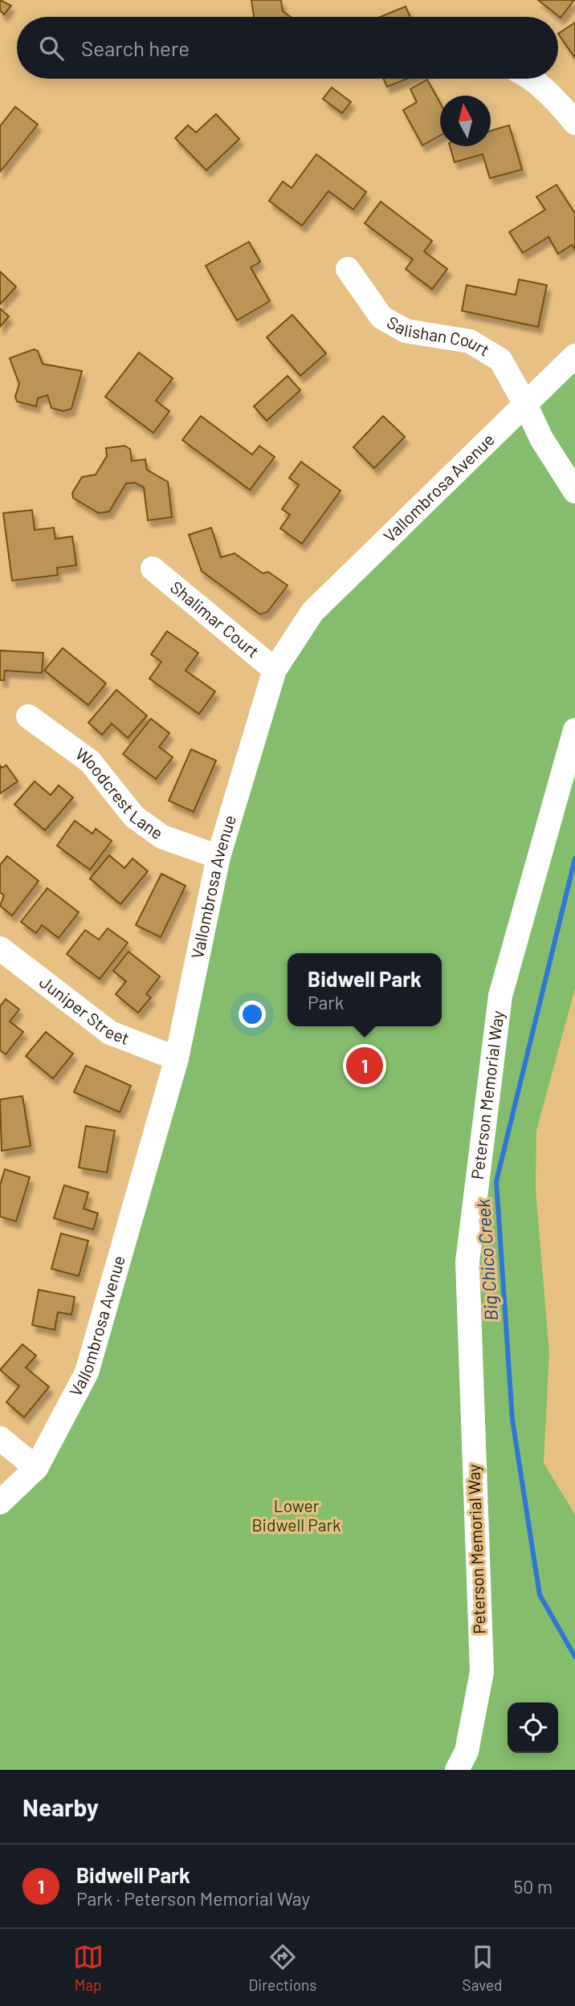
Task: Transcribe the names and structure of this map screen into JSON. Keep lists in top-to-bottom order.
{
  "streets": {
    "street": [
      "Salishan Court",
      "Vallombrosa Avenue",
      "Shalimar Court",
      "Woodcrest Lane",
      "Juniper Street",
      "Peterson Memorial Way"
    ]
  },
  "crossings": [
    ["Salishan Court", "Vallombrosa Avenue"],
    ["Vallombrosa Avenue", "Shalimar Court"],
    ["Vallombrosa Avenue", "Woodcrest Lane"],
    ["Vallombrosa Avenue", "Juniper Street"]
  ],
  "water": ["Big Chico Creek"],
  "parks": ["Lower Bidwell Park"],
  "north": "top",
  "page": {
    "search": "Search here",
    "popup": ["Bidwell Park", "Park"],
    "pins": "1",
    "heading": "Nearby",
    "list": [
      {
        "mark": "1",
        "name": "Bidwell Park",
        "note": "Park · Peterson Memorial Way",
        "value": "50 m"
      }
    ],
    "nav": ["Map", "Directions", "Saved"]
  }
}
